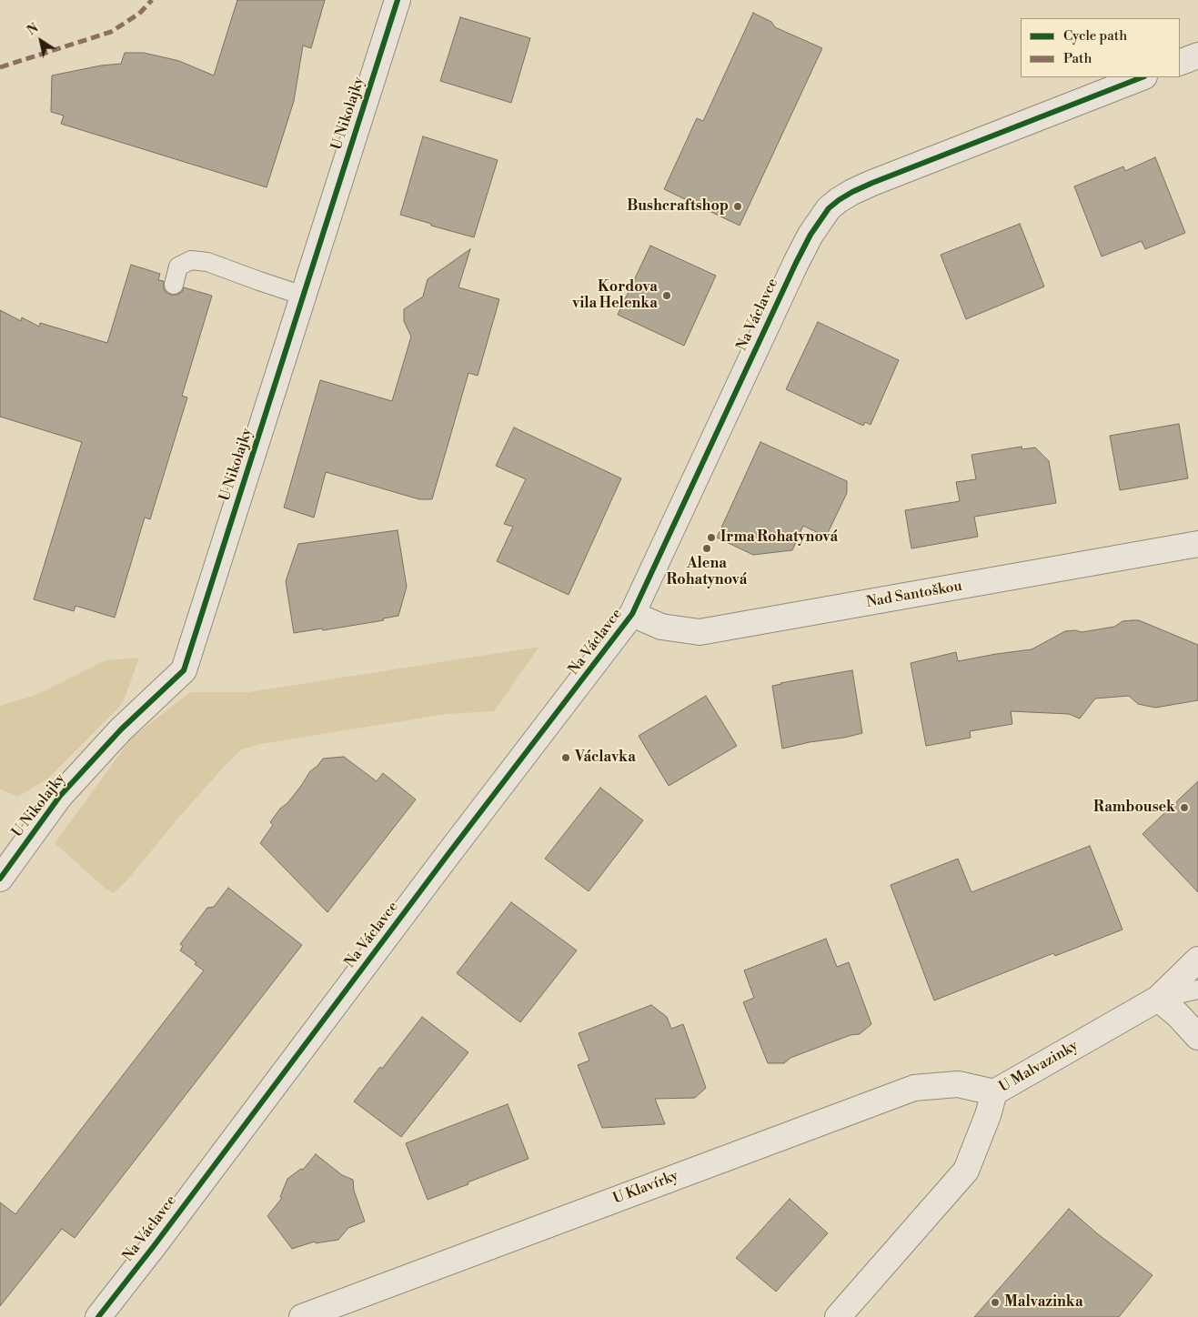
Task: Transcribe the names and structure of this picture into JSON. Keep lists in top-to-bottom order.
{
  "streets": {
    "street": [
      "U Nikolajky",
      "Na Václavce",
      "Nad Santoškou",
      "U Malvazinky",
      "U Klavírky"
    ]
  },
  "crossings": [
    ["Na Václavce", "Nad Santoškou"],
    ["U Malvazinky", "U Klavírky"]
  ],
  "places": [
    "Bushcraftshop",
    "Kordova vila Helenka",
    "Irma Rohatynová",
    "Alena Rohatynová",
    "Václavka",
    "Rambousek",
    "Malvazinka"
  ],
  "legend": ["Cycle path", "Path"],
  "north": "top left"
}
